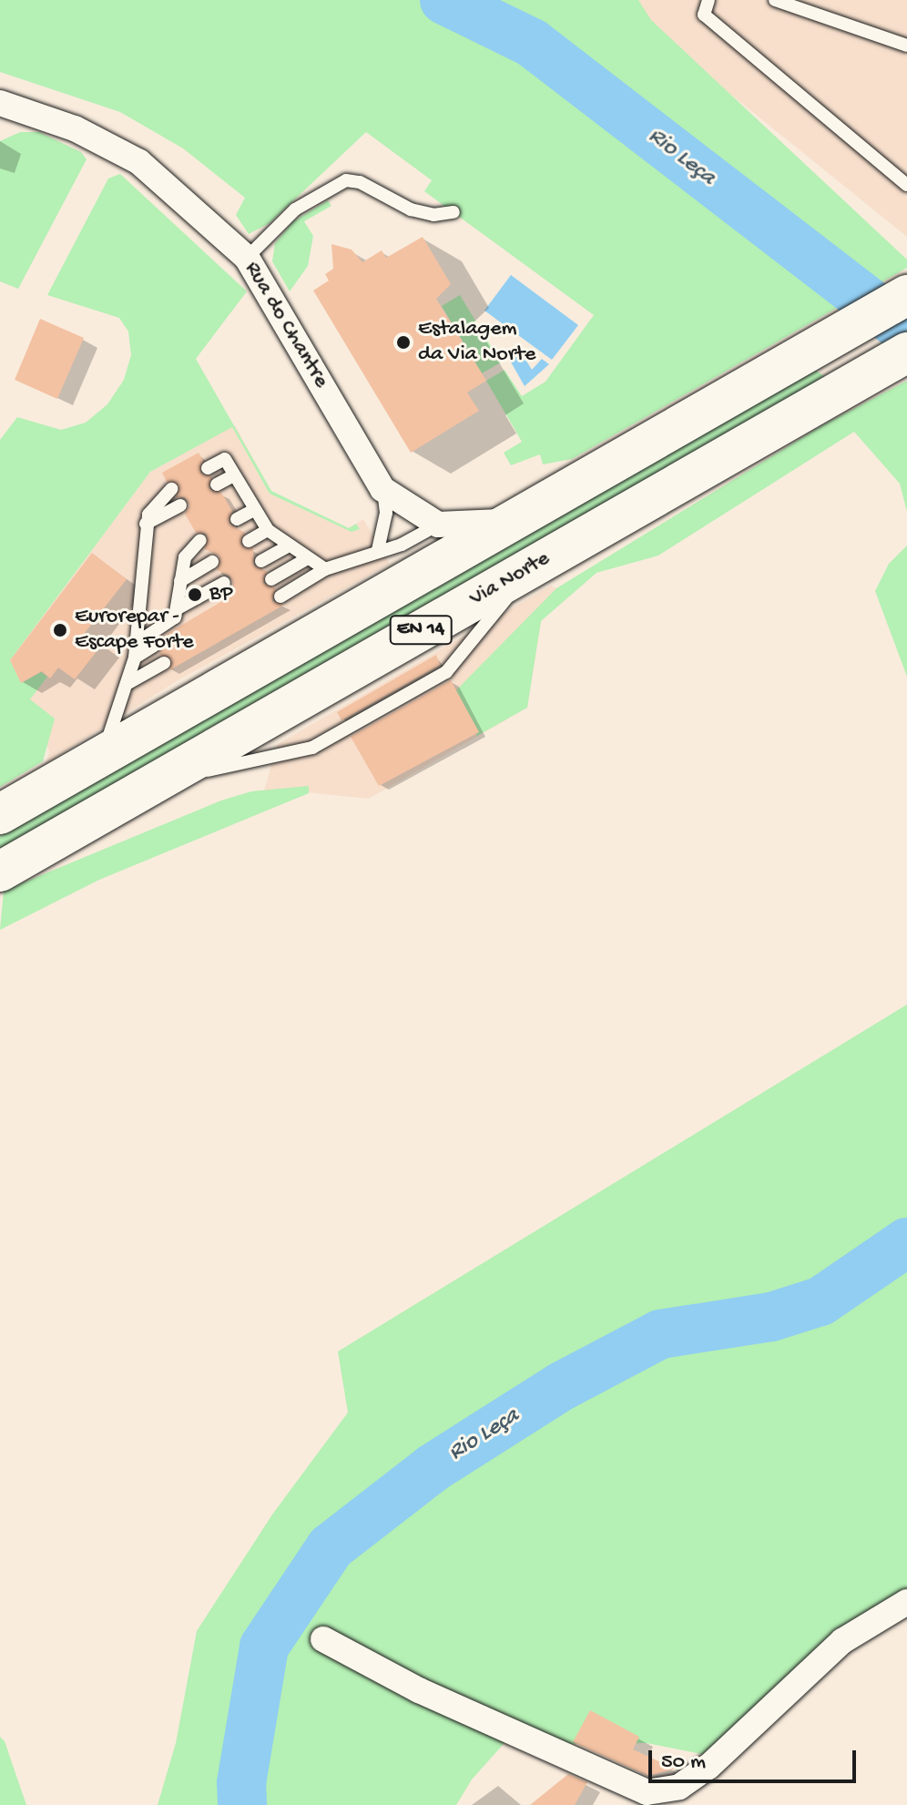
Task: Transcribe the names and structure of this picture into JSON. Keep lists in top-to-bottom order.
{
  "streets": {
    "highway": ["Via Norte", "EN 14"],
    "street": ["Rua do Chantre"]
  },
  "water": ["Rio Leça"],
  "places": ["Estalagem da Via Norte", "BP", "Eurorepar - Escape Forte"],
  "scale_bar": "50 m"
}
